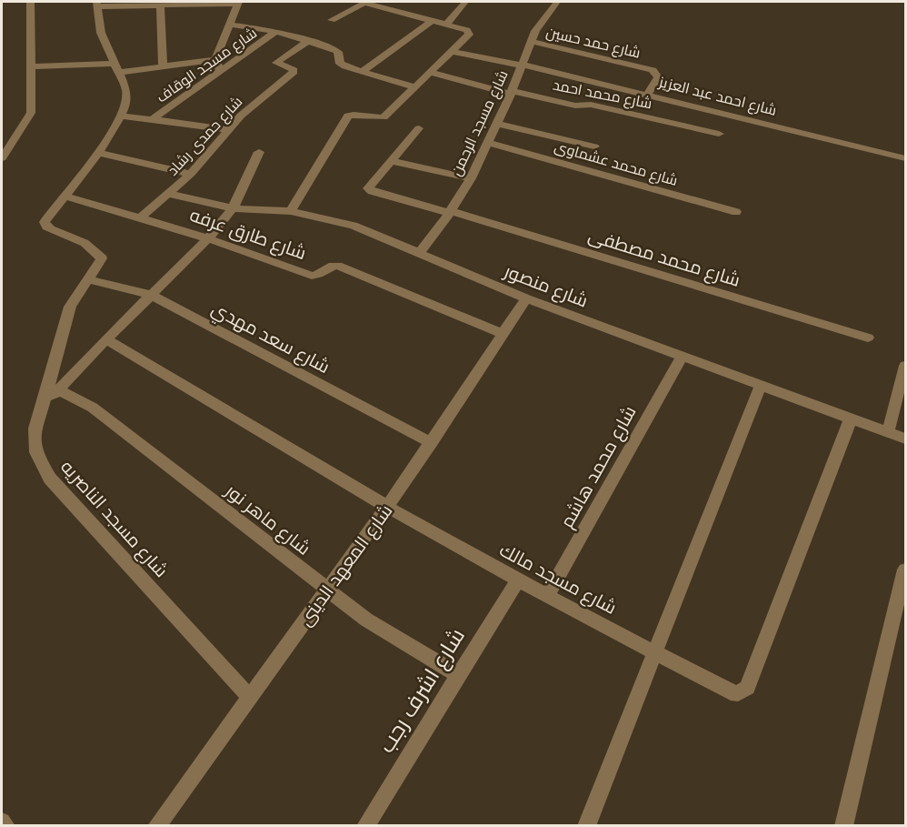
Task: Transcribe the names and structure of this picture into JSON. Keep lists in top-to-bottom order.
{
  "streets": {
    "street": [
      "شارع حمد حسين",
      "شارع مسجد الوقاف",
      "شارع محمد احمد",
      "شارع احمد عبد العزيز",
      "شارع مسجد الرحمن",
      "شارع حمدى رشاد",
      "شارع محمد عشماوى",
      "شارع طارق عرفه",
      "شارع محمد مصطفى",
      "شارع منصور",
      "شارع سعد مهدي",
      "شارع محمد هاشم",
      "شارع مسجد الناصريه",
      "شارع ماهر نور",
      "شارع المعهد الدينى",
      "شارع مسجد مالك",
      "شارع اشرف رجب"
    ]
  },
  "crossings": [
    ["شارع حمد حسين", "شارع احمد عبد العزيز"],
    ["شارع حمد حسين", "شارع مسجد الرحمن"],
    ["شارع محمد احمد", "شارع مسجد الرحمن"],
    ["شارع احمد عبد العزيز", "شارع مسجد الرحمن"],
    ["شارع مسجد الرحمن", "شارع محمد عشماوى"],
    ["شارع مسجد الرحمن", "شارع محمد مصطفى"],
    ["شارع مسجد الرحمن", "شارع منصور"],
    ["شارع حمدى رشاد", "شارع طارق عرفه"],
    ["شارع حمدى رشاد", "شارع منصور"],
    ["شارع طارق عرفه", "شارع مسجد الناصريه"],
    ["شارع طارق عرفه", "شارع المعهد الدينى"],
    ["شارع منصور", "شارع محمد هاشم"],
    ["شارع منصور", "شارع المعهد الدينى"],
    ["شارع منصور", "شارع مسجد مالك"],
    ["شارع سعد مهدي", "شارع مسجد الناصريه"],
    ["شارع سعد مهدي", "شارع المعهد الدينى"],
    ["شارع محمد هاشم", "شارع مسجد مالك"],
    ["شارع مسجد الناصريه", "شارع المعهد الدينى"],
    ["شارع ماهر نور", "شارع المعهد الدينى"],
    ["شارع ماهر نور", "شارع اشرف رجب"],
    ["شارع المعهد الدينى", "شارع مسجد مالك"],
    ["شارع مسجد مالك", "شارع اشرف رجب"]
  ]
}
